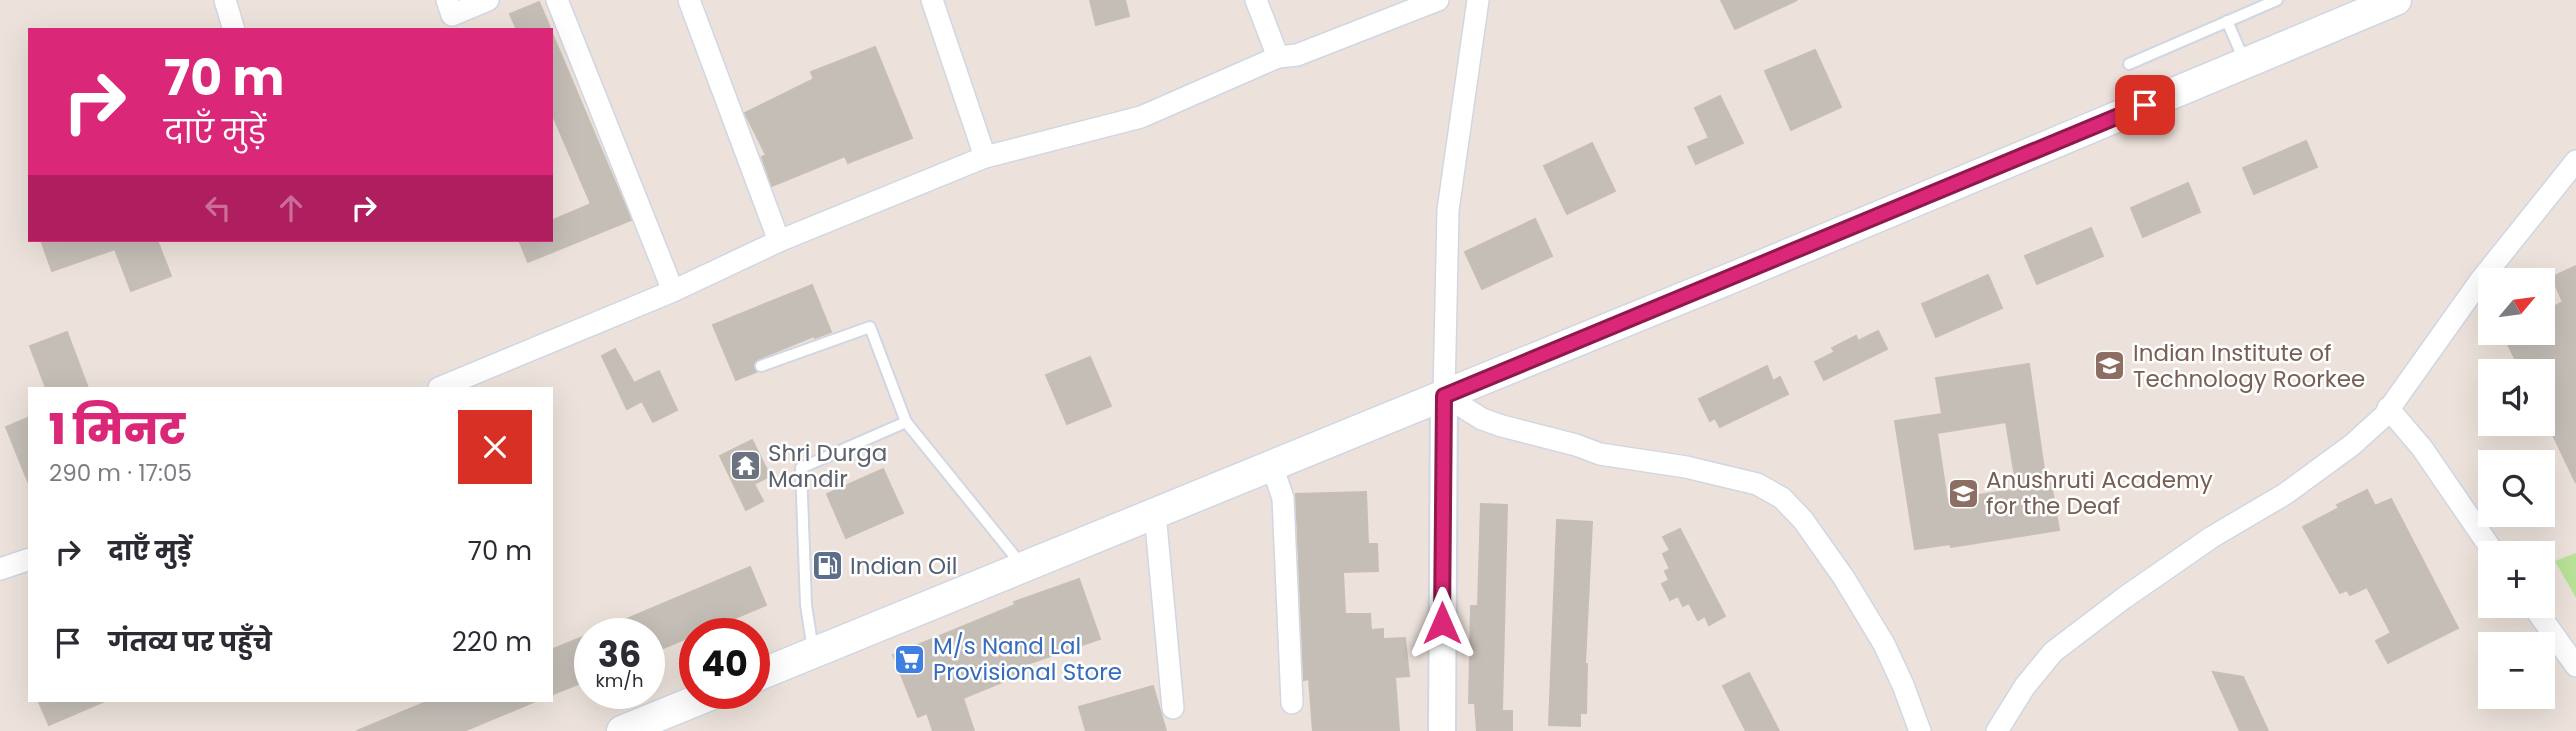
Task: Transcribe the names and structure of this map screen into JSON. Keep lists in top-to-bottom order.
{
  "places": {
    "school or university": ["Indian Institute of Technology Roorkee", "Anushruti Academy for the Deaf"],
    "temple": ["Shri Durga Mandir"],
    "fuel station": ["Indian Oil"],
    "supermarket": ["M/s Nand Lal Provisional Store"]
  },
  "north": "top right",
  "page": {
    "turn": ["70 m", "दाएँ मुड़ें"],
    "map_buttons": ["+", "−"],
    "heading": ["1 मिनट", "290 m · 17:05"],
    "list": [
      {
        "name": "दाएँ मुड़ें",
        "value": "70 m"
      },
      {
        "name": "गंतव्य पर पहुँचे",
        "value": "220 m"
      }
    ],
    "speed": "36 km/h",
    "limit": "40"
  }
}
